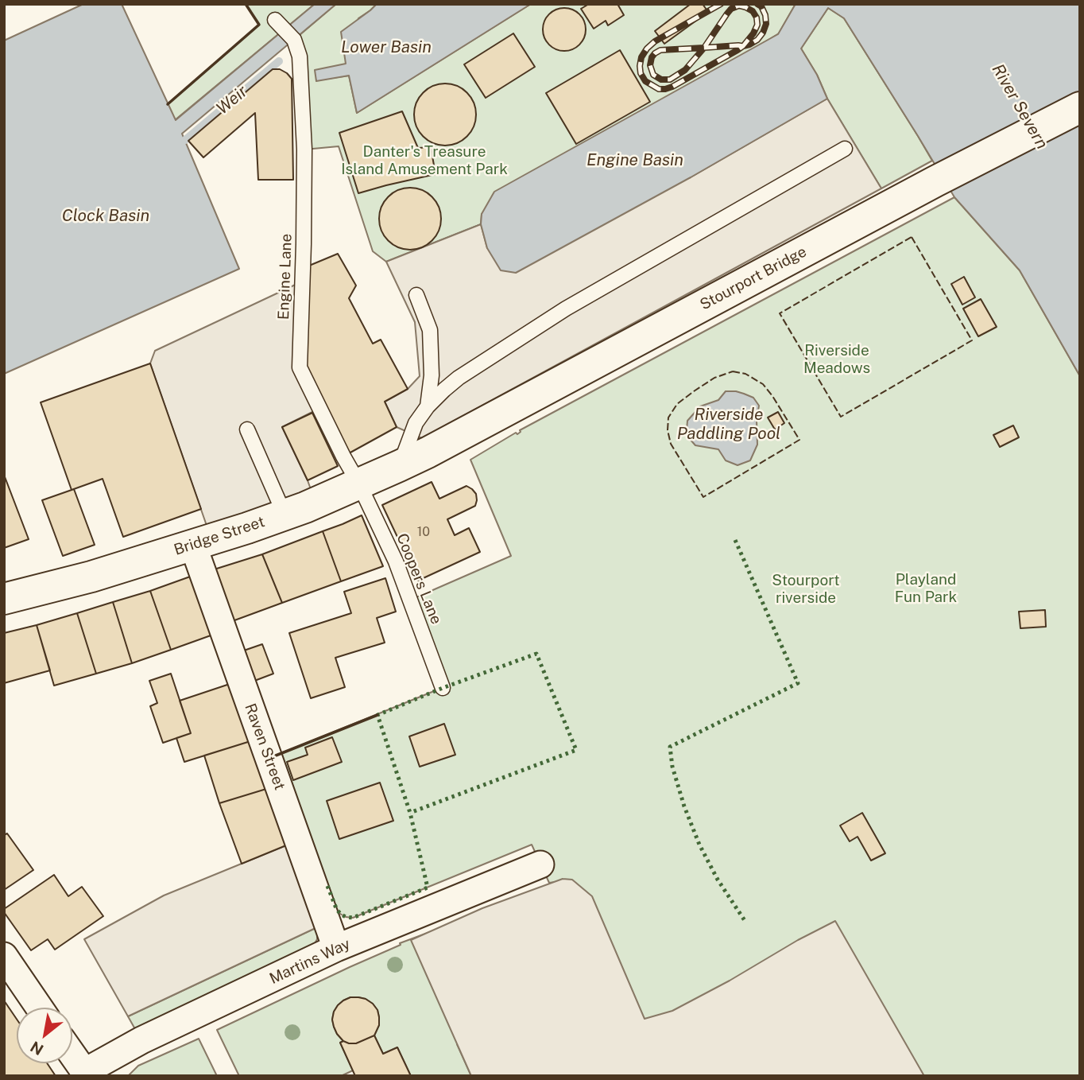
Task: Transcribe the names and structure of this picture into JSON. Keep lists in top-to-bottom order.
{
  "streets": {
    "main road": ["Stourport Bridge", "Bridge Street"],
    "street": ["Raven Street", "Martins Way"],
    "lane": ["Engine Lane", "Coopers Lane"]
  },
  "crossings": [
    ["Engine Lane", "Bridge Street"],
    ["Engine Lane", "Coopers Lane"],
    ["Stourport Bridge", "Bridge Street"],
    ["Bridge Street", "Coopers Lane"],
    ["Bridge Street", "Raven Street"],
    ["Raven Street", "Martins Way"]
  ],
  "water": [
    "Lower Basin",
    "Weir",
    "River Severn",
    "Engine Basin",
    "Clock Basin",
    "Riverside Paddling Pool"
  ],
  "parks": [
    "Danter's Treasure Island Amusement Park",
    "Riverside Meadows",
    "Playland Fun Park",
    "Stourport riverside"
  ],
  "house_numbers": ["10"],
  "north": "bottom left"
}
